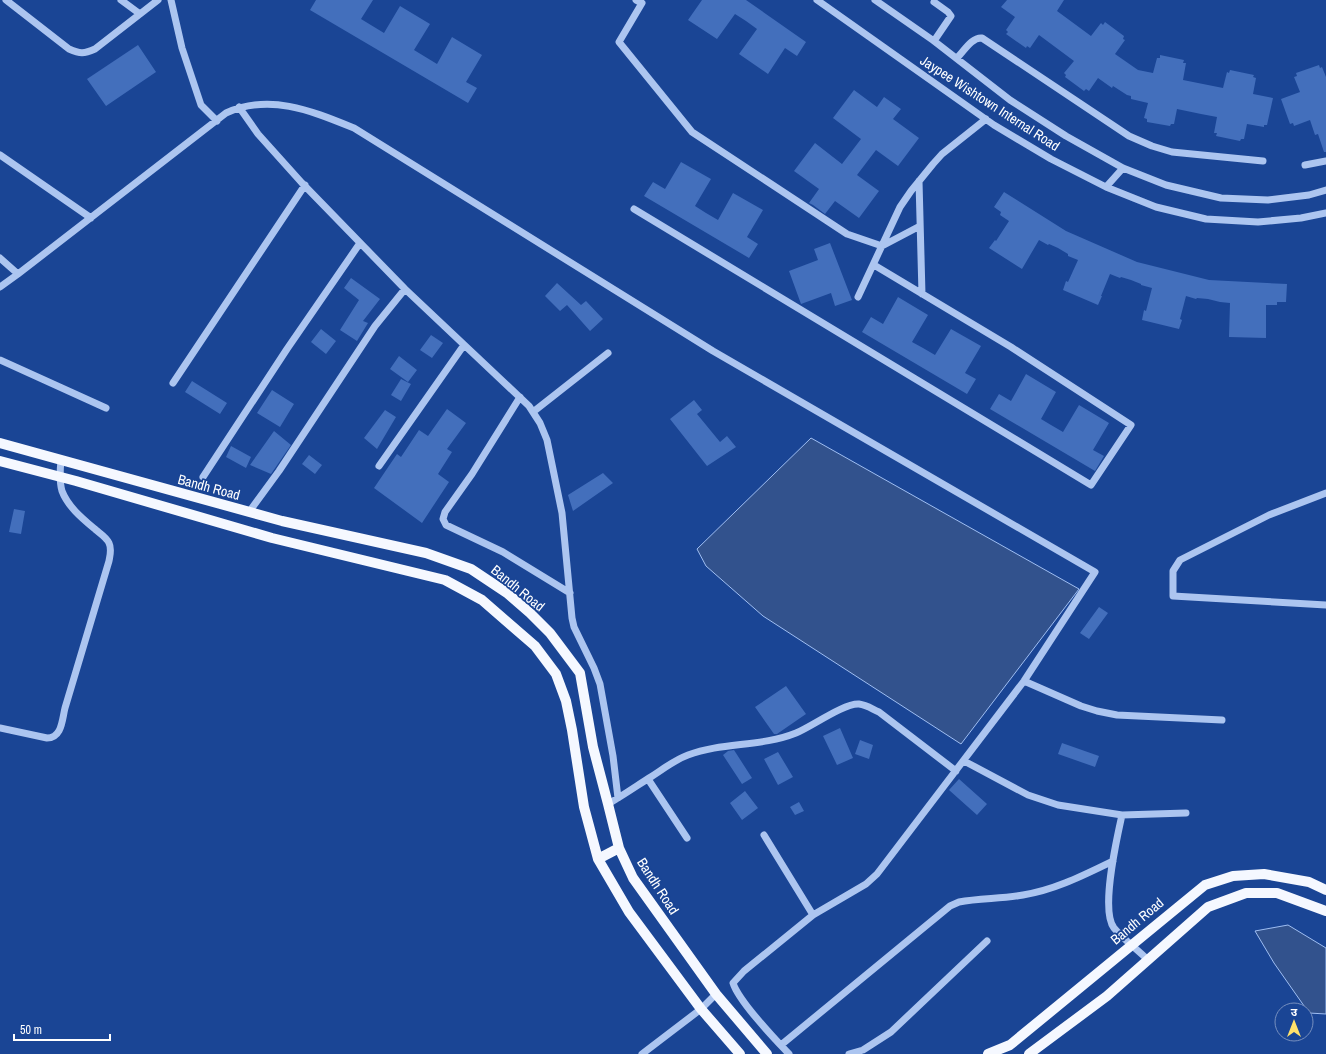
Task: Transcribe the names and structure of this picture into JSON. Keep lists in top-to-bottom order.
{
  "streets": {
    "main road": ["Bandh Road"],
    "street": ["Jaypee Wishtown Internal Road"]
  },
  "scale_bar": "50 m",
  "north": "top"
}
